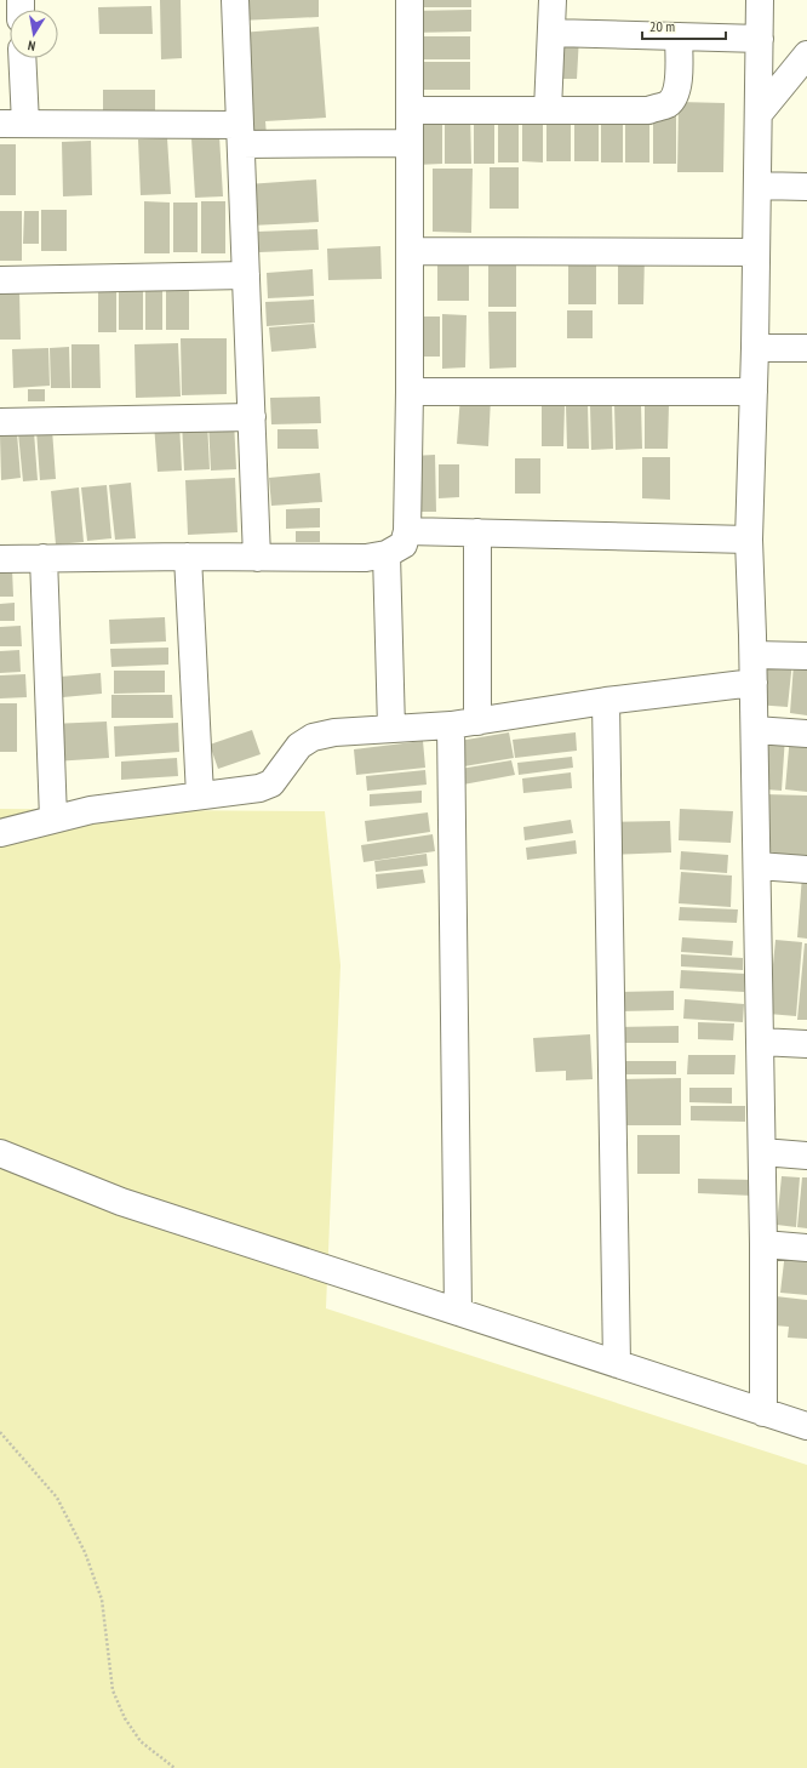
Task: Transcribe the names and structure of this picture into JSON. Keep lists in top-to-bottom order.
{
  "scale_bar": "20 m",
  "north": "bottom"
}
